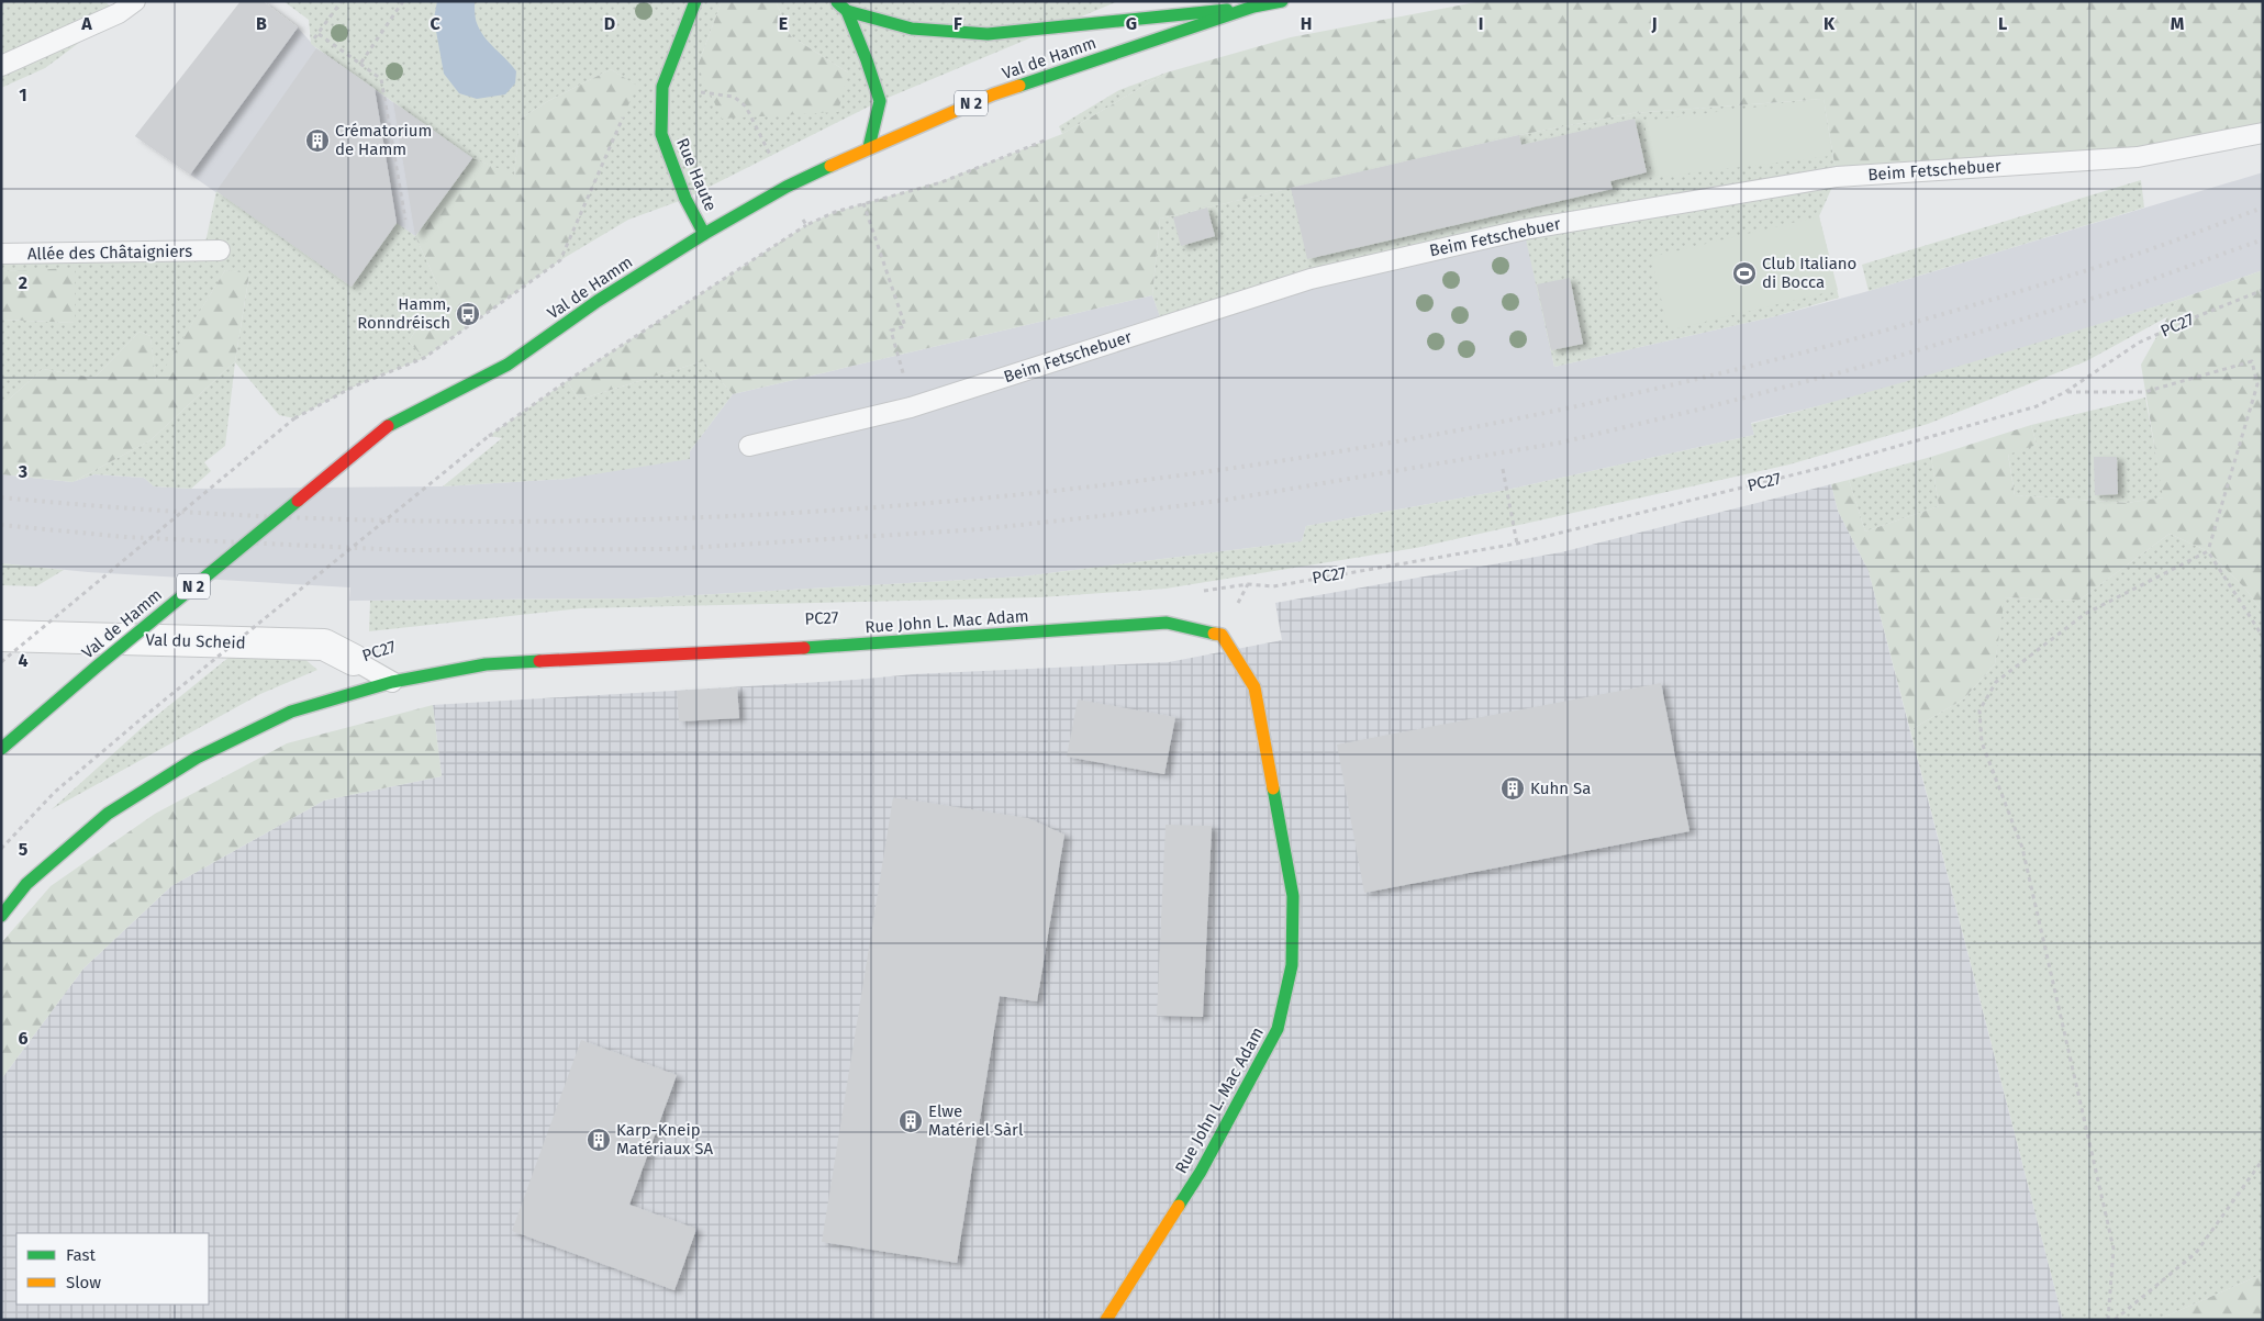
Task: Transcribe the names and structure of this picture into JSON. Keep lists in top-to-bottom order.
{
  "streets": {
    "main road": [
      "Val de Hamm",
      "N 2",
      "Rue Haute",
      "Rue John L. Mac Adam"
    ],
    "street": ["Val du Scheid"],
    "lane": ["Beim Fetschebuer", "Allée des Châtaigniers"],
    "path": ["PC27"]
  },
  "crossings": [
    ["Val de Hamm", "Rue Haute"]
  ],
  "places": {
    "building": [
      "Crématorium de Hamm",
      "Kuhn Sa",
      "Elwe Matériel Sàrl",
      "Karp-Kneip Matériaux SA"
    ],
    "sports": ["Club Italiano di Bocca"],
    "bus stop": ["Hamm, Ronndréisch"]
  },
  "legend": ["Fast", "Slow"],
  "grid": {
    "columns": [
      "A",
      "B",
      "C",
      "D",
      "E",
      "F",
      "G",
      "H",
      "I",
      "J",
      "K",
      "L",
      "M"
    ],
    "rows": [
      "1",
      "2",
      "3",
      "4",
      "5",
      "6"
    ]
  }
}
